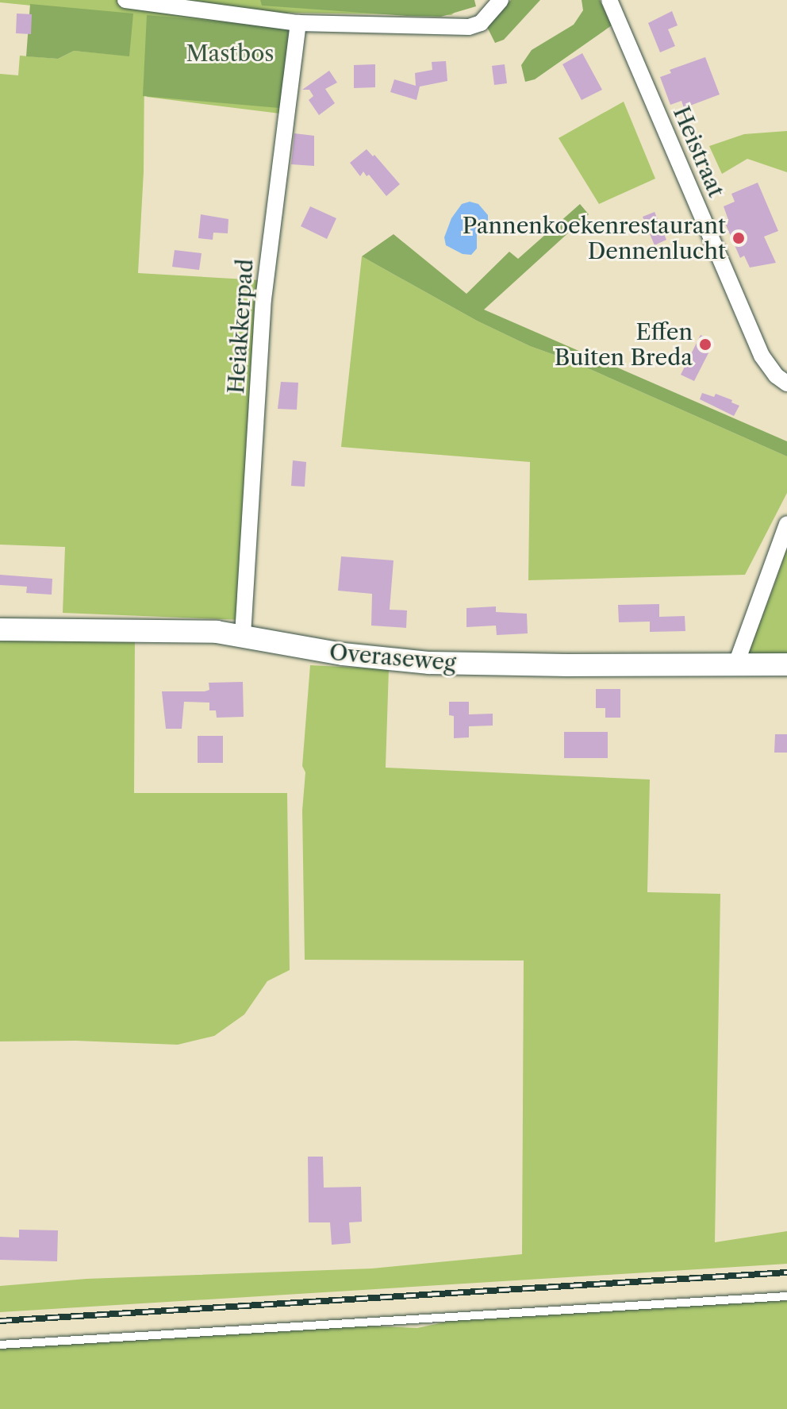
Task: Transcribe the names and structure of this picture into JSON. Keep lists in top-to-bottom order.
{
  "streets": {
    "street": ["Heistraat", "Heiakkerpad", "Overaseweg"]
  },
  "crossings": [
    ["Heiakkerpad", "Overaseweg"]
  ],
  "parks": ["Mastbos"],
  "places": ["Pannenkoekenrestaurant Dennenlucht", "Effen Buiten Breda"]
}
